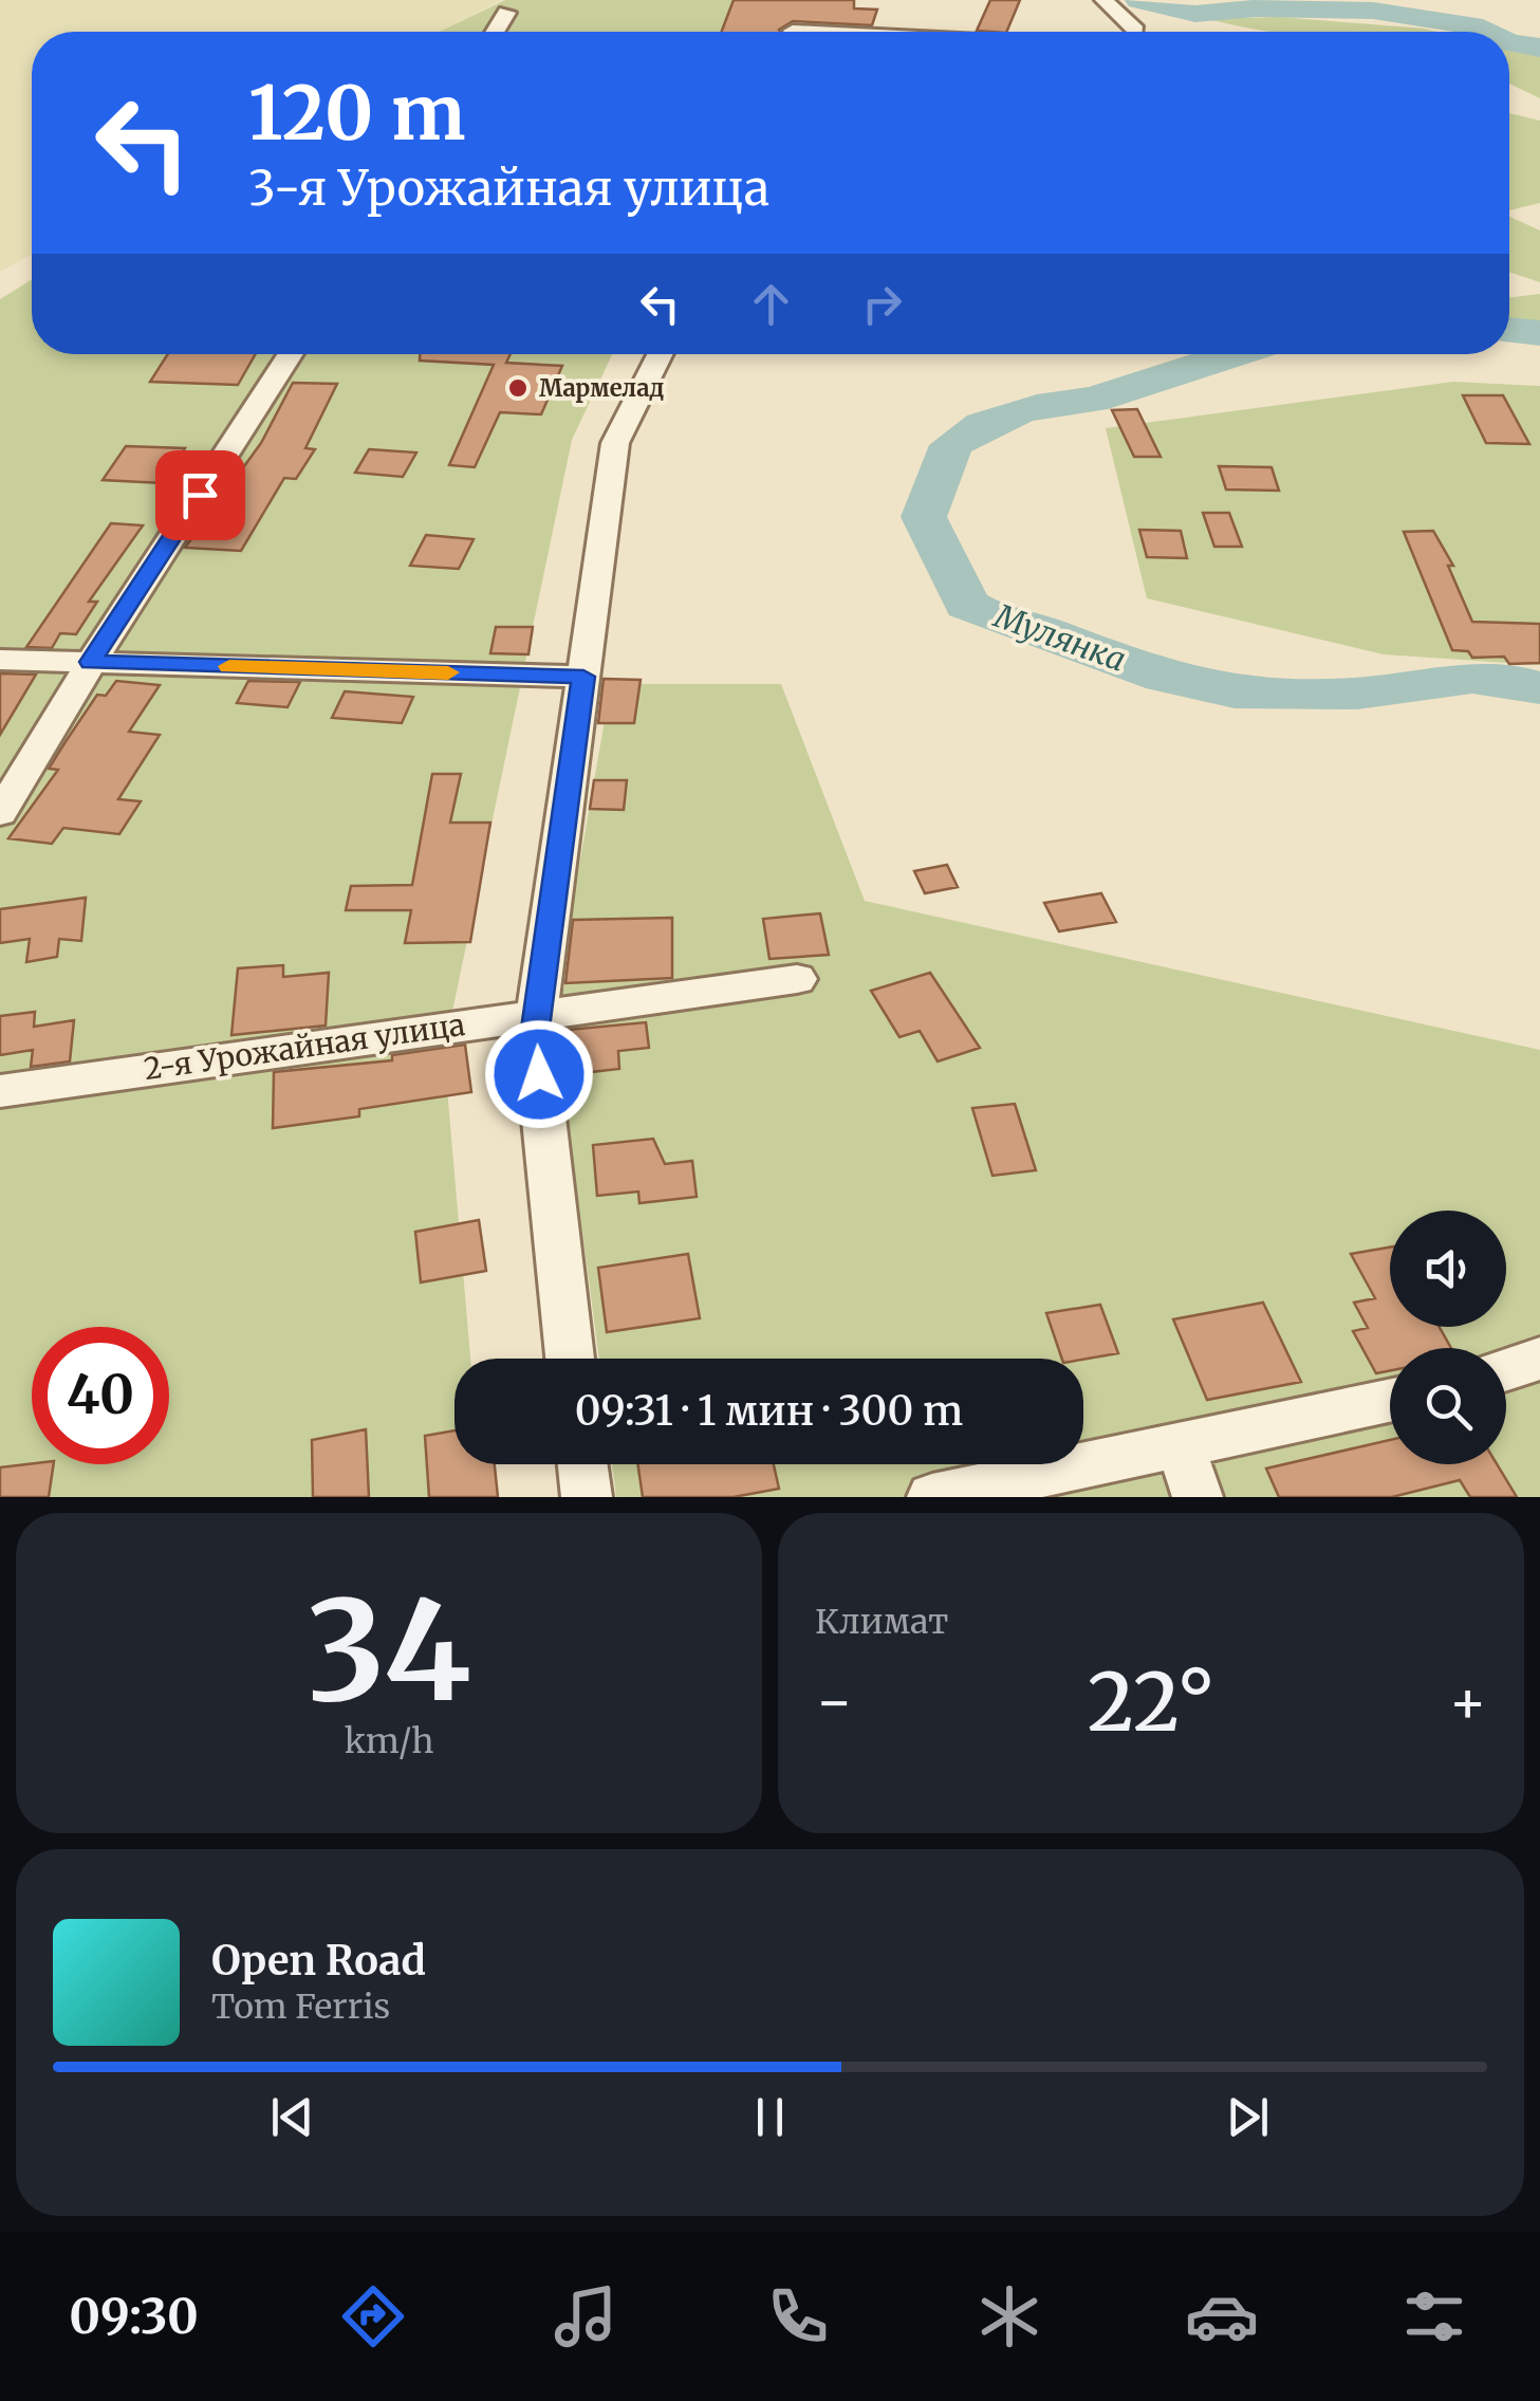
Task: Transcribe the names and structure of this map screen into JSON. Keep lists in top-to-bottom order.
{
  "streets": {
    "street": ["2-я Урожайная улица"]
  },
  "water": ["Мулянка"],
  "places": ["Мармелад"],
  "page": {
    "turn": ["120 m", "3-я Урожайная улица"],
    "limit": "40",
    "trip": "09:31 · 1 мин · 300 m",
    "tile": [
      ["34", "km/h"],
      "Климат"
    ],
    "heat": ["−", "22°", "+"],
    "song": ["Open Road", "Tom Ferris"],
    "tabs": "09:30"
  }
}
